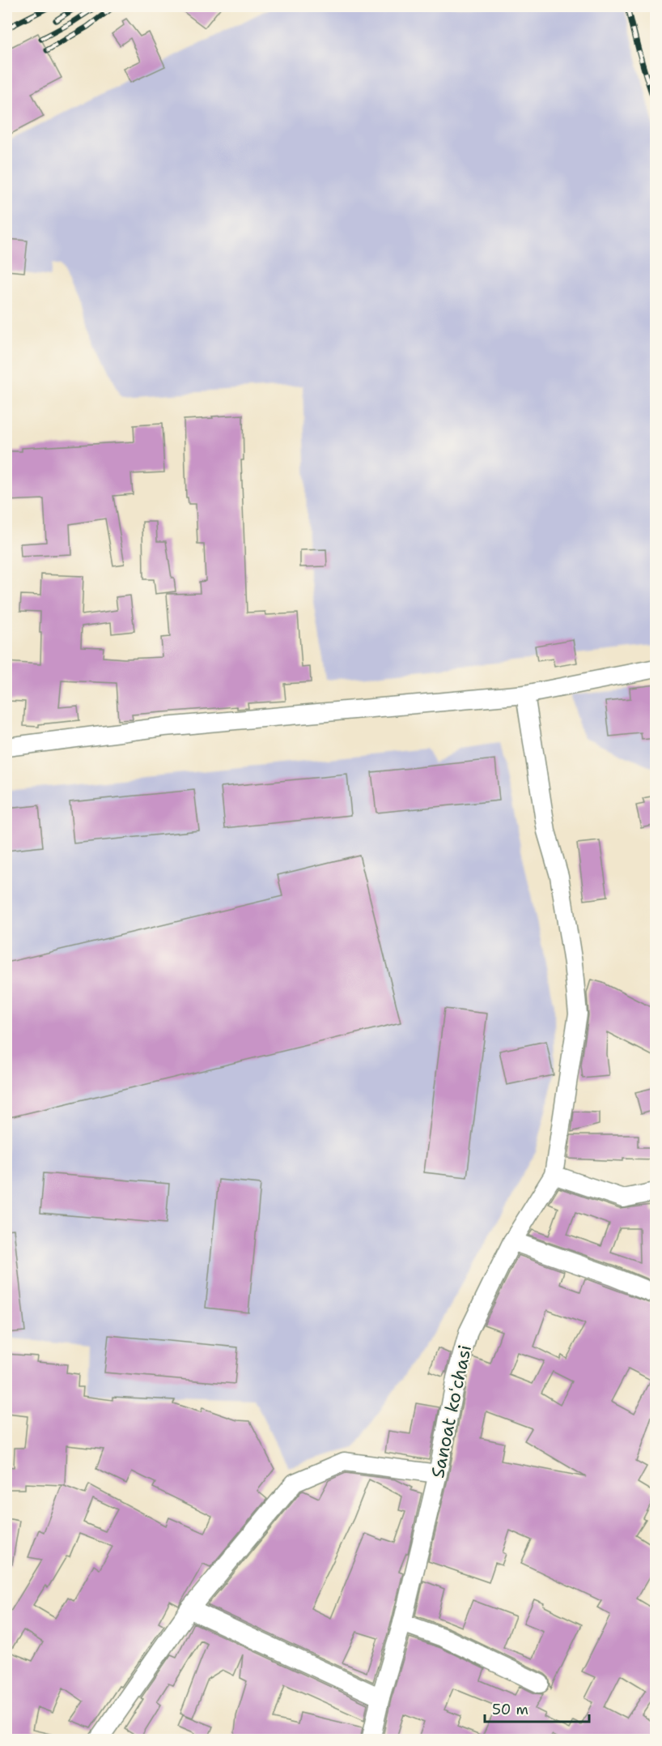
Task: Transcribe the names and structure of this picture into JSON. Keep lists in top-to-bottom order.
{
  "streets": {
    "street": ["Sanoat koʻchasi"]
  },
  "scale_bar": "50 m"
}
